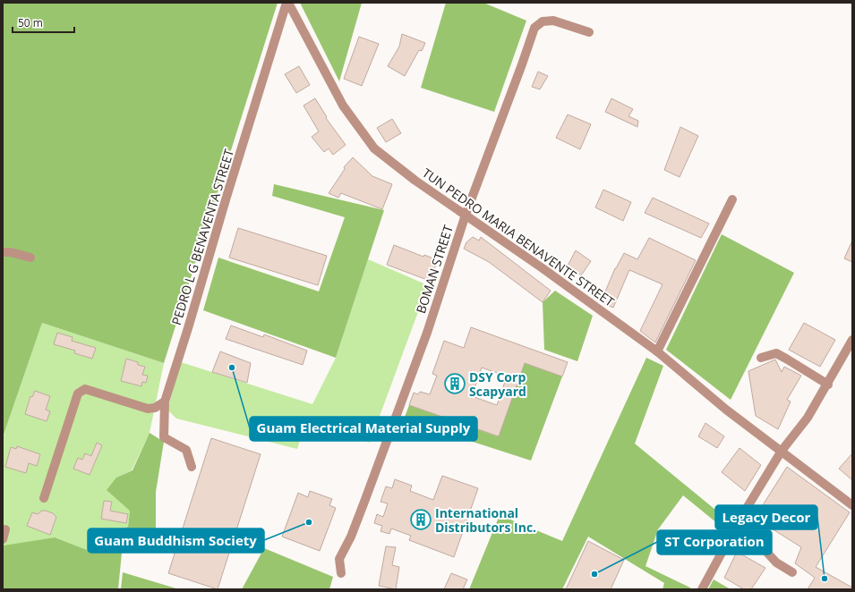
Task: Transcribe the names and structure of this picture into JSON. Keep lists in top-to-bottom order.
{
  "streets": {
    "street": ["PEDRO L G BENAVENTA STREET", "TUN PEDRO MARIA BENAVENTE STREET", "BOMAN STREET"]
  },
  "crossings": [
    ["PEDRO L G BENAVENTA STREET", "TUN PEDRO MARIA BENAVENTE STREET"],
    ["TUN PEDRO MARIA BENAVENTE STREET", "BOMAN STREET"]
  ],
  "places": {
    "other": [
      "Guam Electrical Material Supply",
      "Guam Buddhism Society",
      "ST Corporation",
      "Legacy Decor"
    ],
    "building": ["DSY Corp Scapyard", "International Distributors Inc."]
  },
  "scale_bar": "50 m"
}
